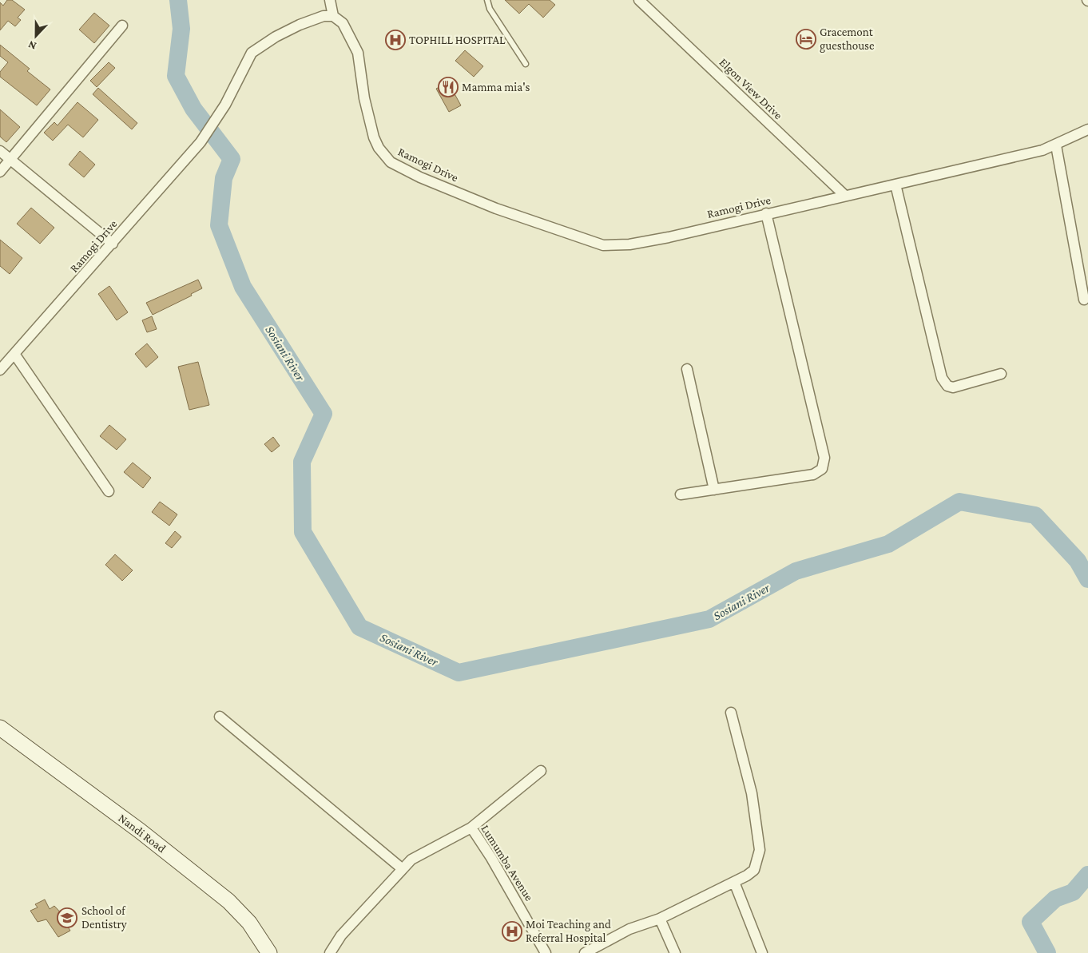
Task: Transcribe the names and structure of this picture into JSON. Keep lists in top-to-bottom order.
{
  "streets": {
    "street": [
      "Elgon View Drive",
      "Ramogi Drive",
      "Nandi Road",
      "Lumumba Avenue"
    ]
  },
  "crossings": [
    ["Elgon View Drive", "Ramogi Drive"]
  ],
  "water": ["Sosiani River"],
  "places": {
    "hotel": ["Gracemont guesthouse"],
    "hospital": ["TOPHILL HOSPITAL", "Moi Teaching and Referral Hospital"],
    "restaurant": ["Mamma mia's"],
    "school or university": ["School of Dentistry"]
  },
  "north": "bottom"
}
